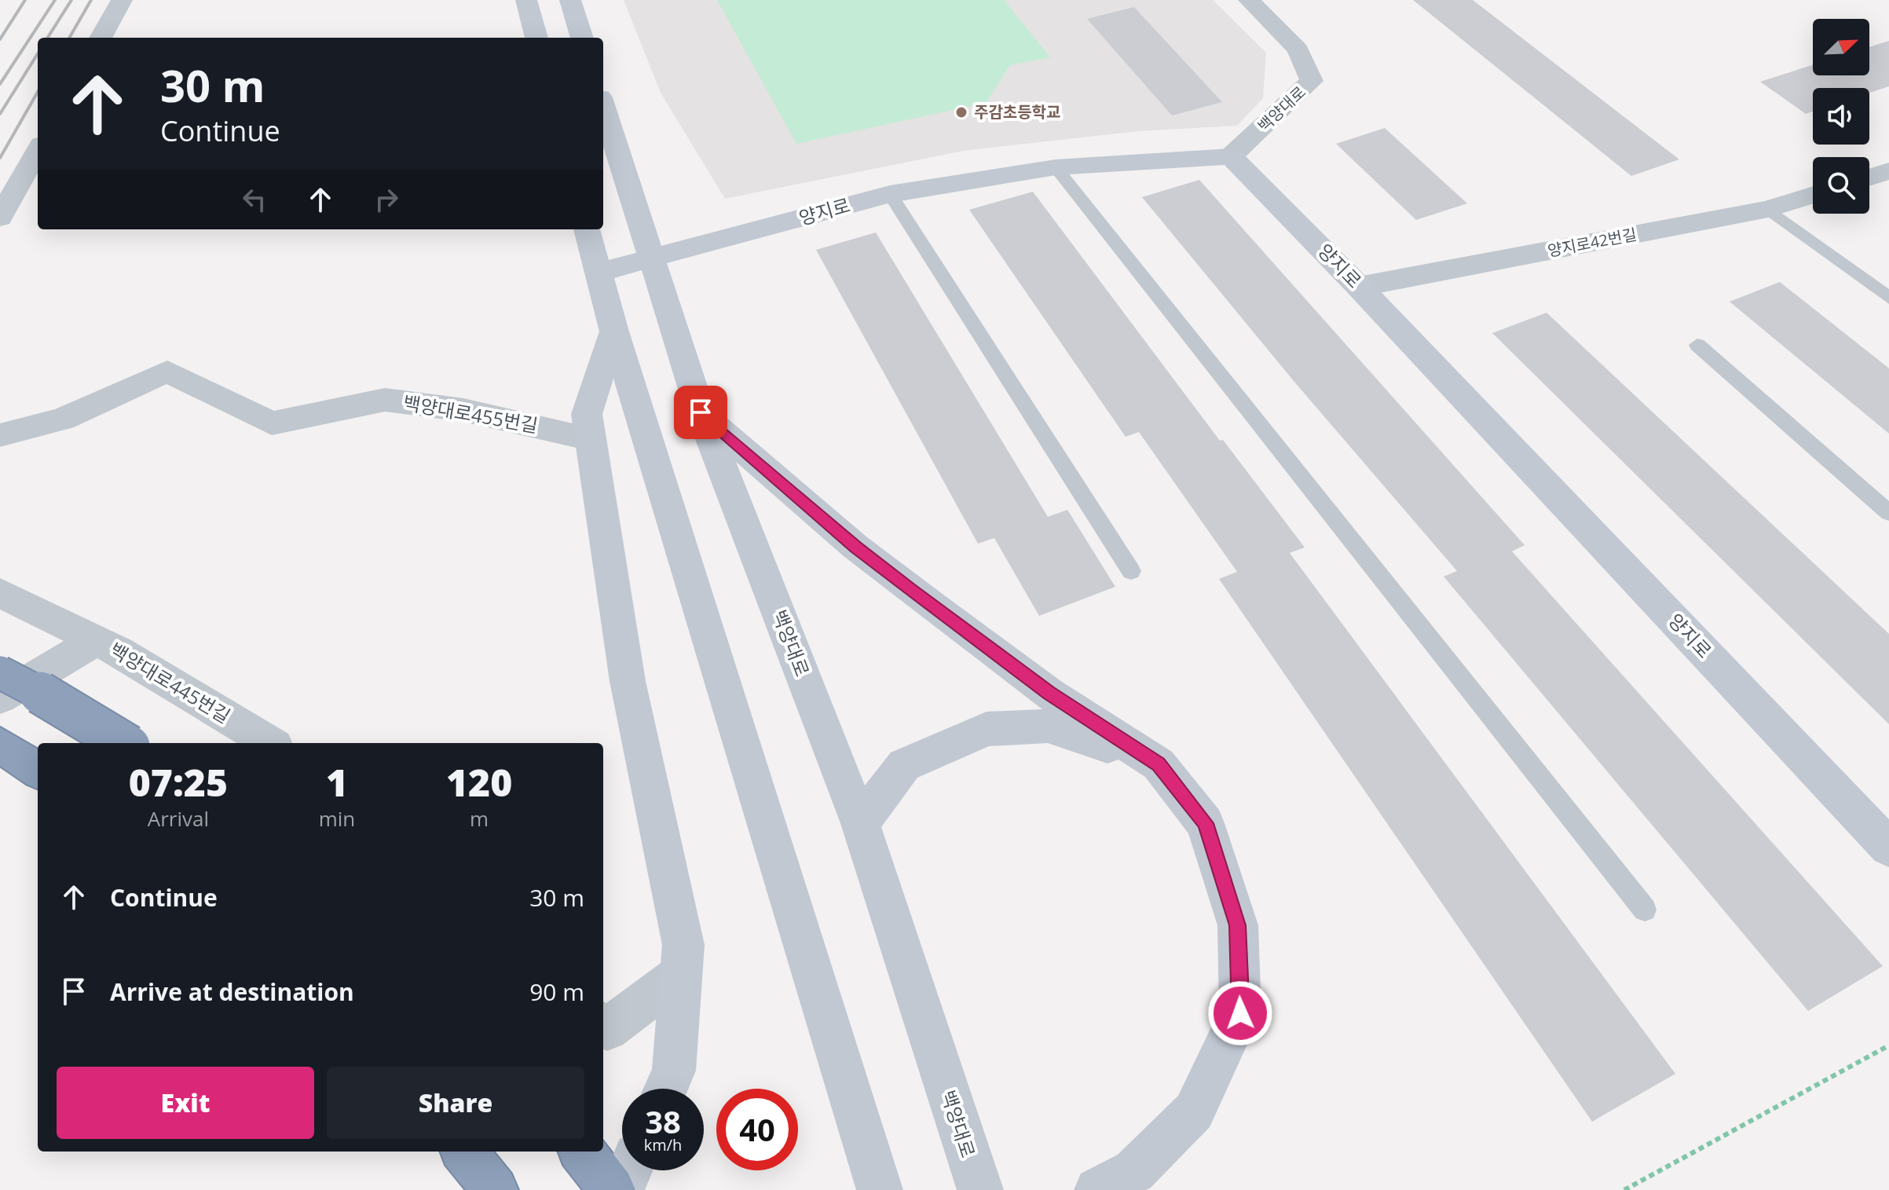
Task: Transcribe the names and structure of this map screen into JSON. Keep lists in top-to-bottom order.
{
  "streets": {
    "street": [
      "백양대로",
      "양지로",
      "양지로42번길",
      "백양대로455번길",
      "백양대로445번길"
    ]
  },
  "crossings": [
    ["백양대로", "양지로"],
    ["양지로", "양지로42번길"]
  ],
  "places": ["주감초등학교"],
  "north": "top right",
  "page": {
    "turn": ["30 m", "Continue"],
    "eta": [
      "07:25",
      "Arrival",
      "1",
      "min",
      "120",
      "m"
    ],
    "list": [
      {
        "name": "Continue",
        "value": "30 m"
      },
      {
        "name": "Arrive at destination",
        "value": "90 m"
      }
    ],
    "buttons": ["Exit", "Share"],
    "speed": "38 km/h",
    "limit": "40"
  }
}
